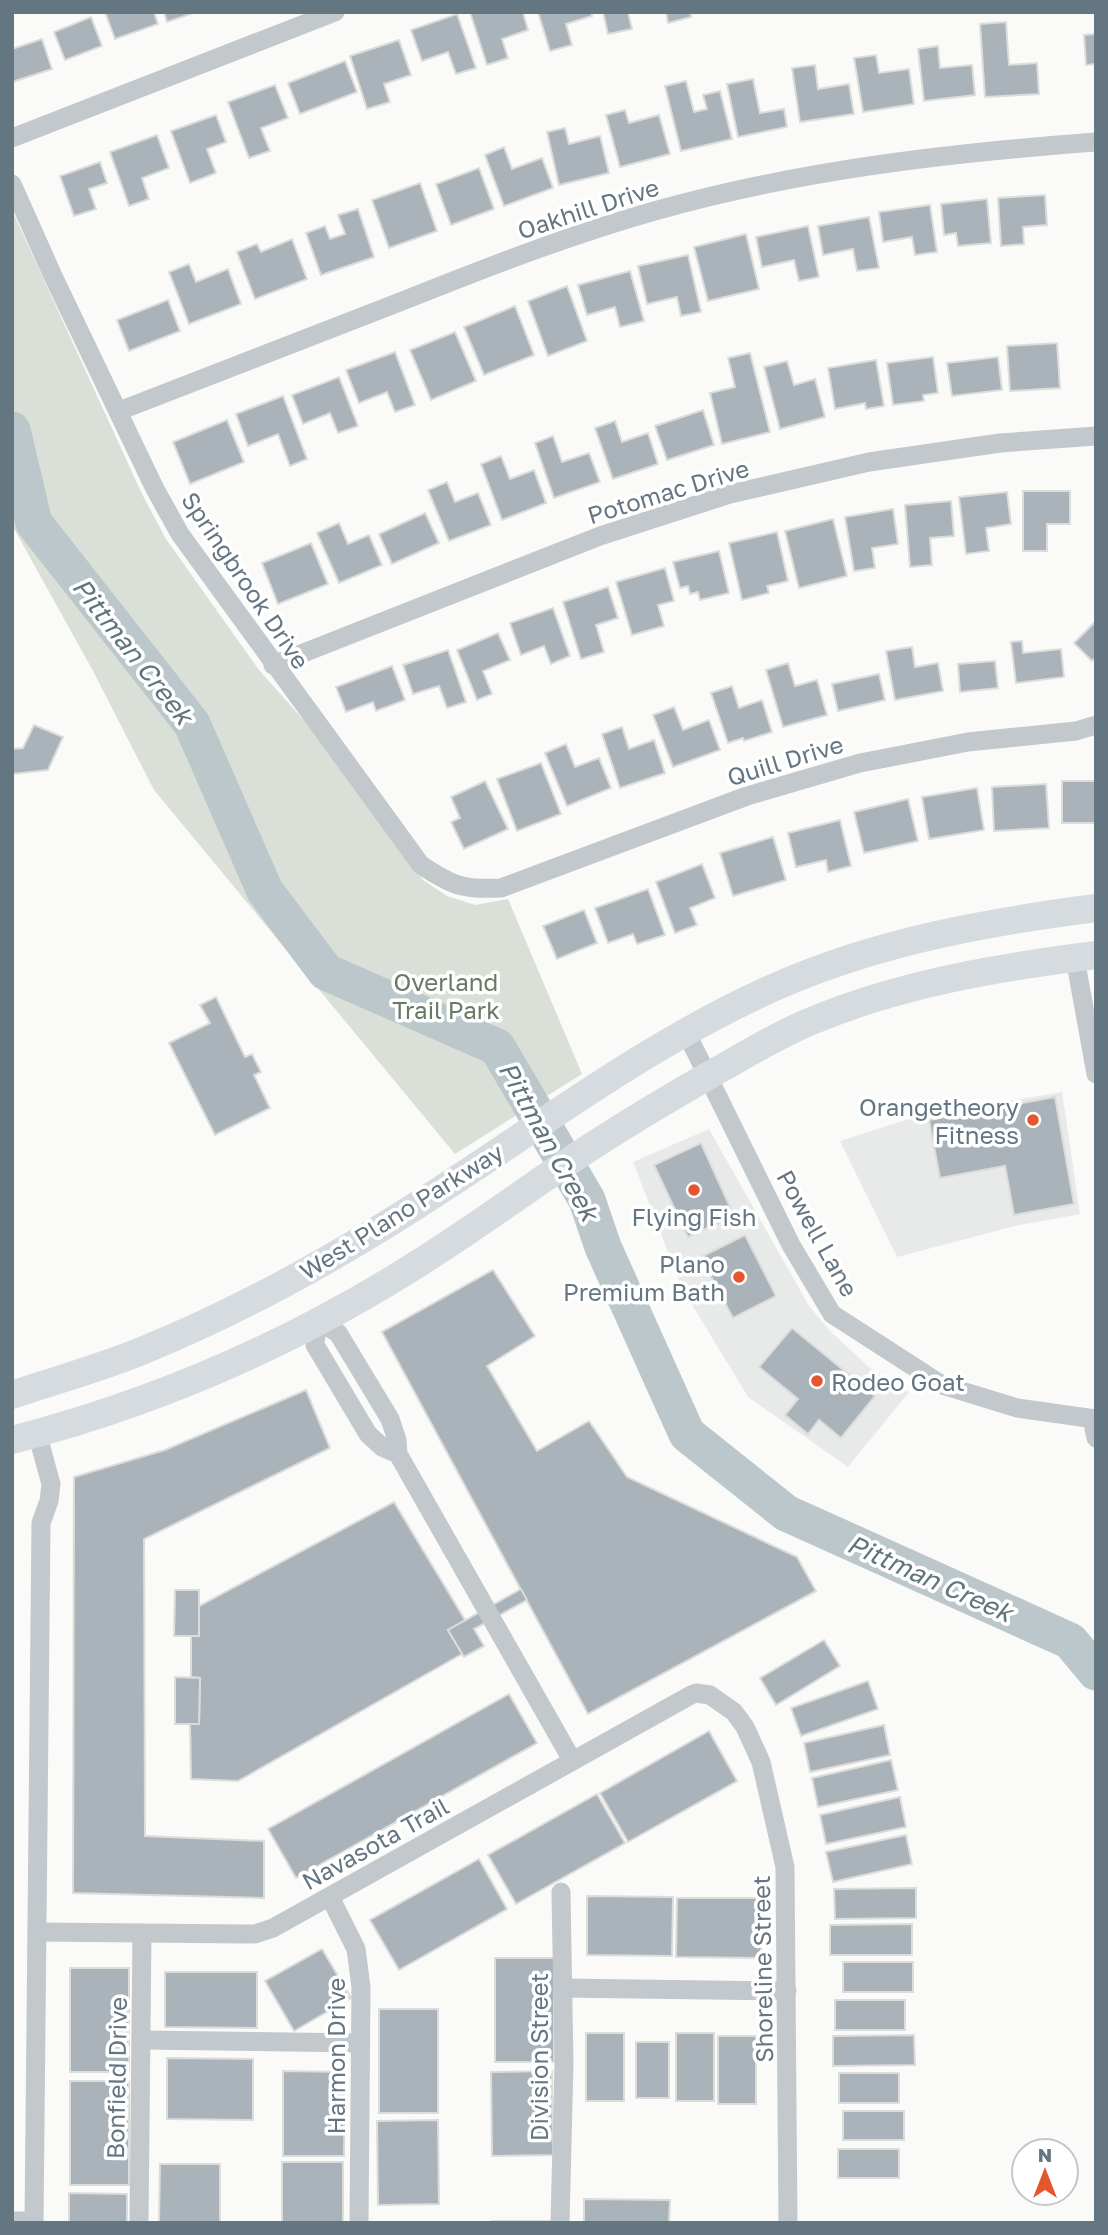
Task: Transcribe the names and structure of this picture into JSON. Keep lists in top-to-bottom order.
{
  "streets": {
    "main road": ["West Plano Parkway"],
    "street": [
      "Oakhill Drive",
      "Potomac Drive",
      "Springbrook Drive",
      "Quill Drive",
      "Powell Lane",
      "Navasota Trail",
      "Shoreline Street",
      "Harmon Drive",
      "Division Street",
      "Bonfield Drive"
    ]
  },
  "crossings": [
    ["Oakhill Drive", "Springbrook Drive"],
    ["Potomac Drive", "Springbrook Drive"],
    ["Springbrook Drive", "Quill Drive"],
    ["West Plano Parkway", "Powell Lane"],
    ["Navasota Trail", "Shoreline Street"],
    ["Navasota Trail", "Harmon Drive"],
    ["Navasota Trail", "Bonfield Drive"]
  ],
  "water": ["Pittman Creek"],
  "parks": ["Overland Trail Park"],
  "places": [
    "Orangetheory Fitness",
    "Flying Fish",
    "Plano Premium Bath",
    "Rodeo Goat"
  ],
  "north": "top"
}
